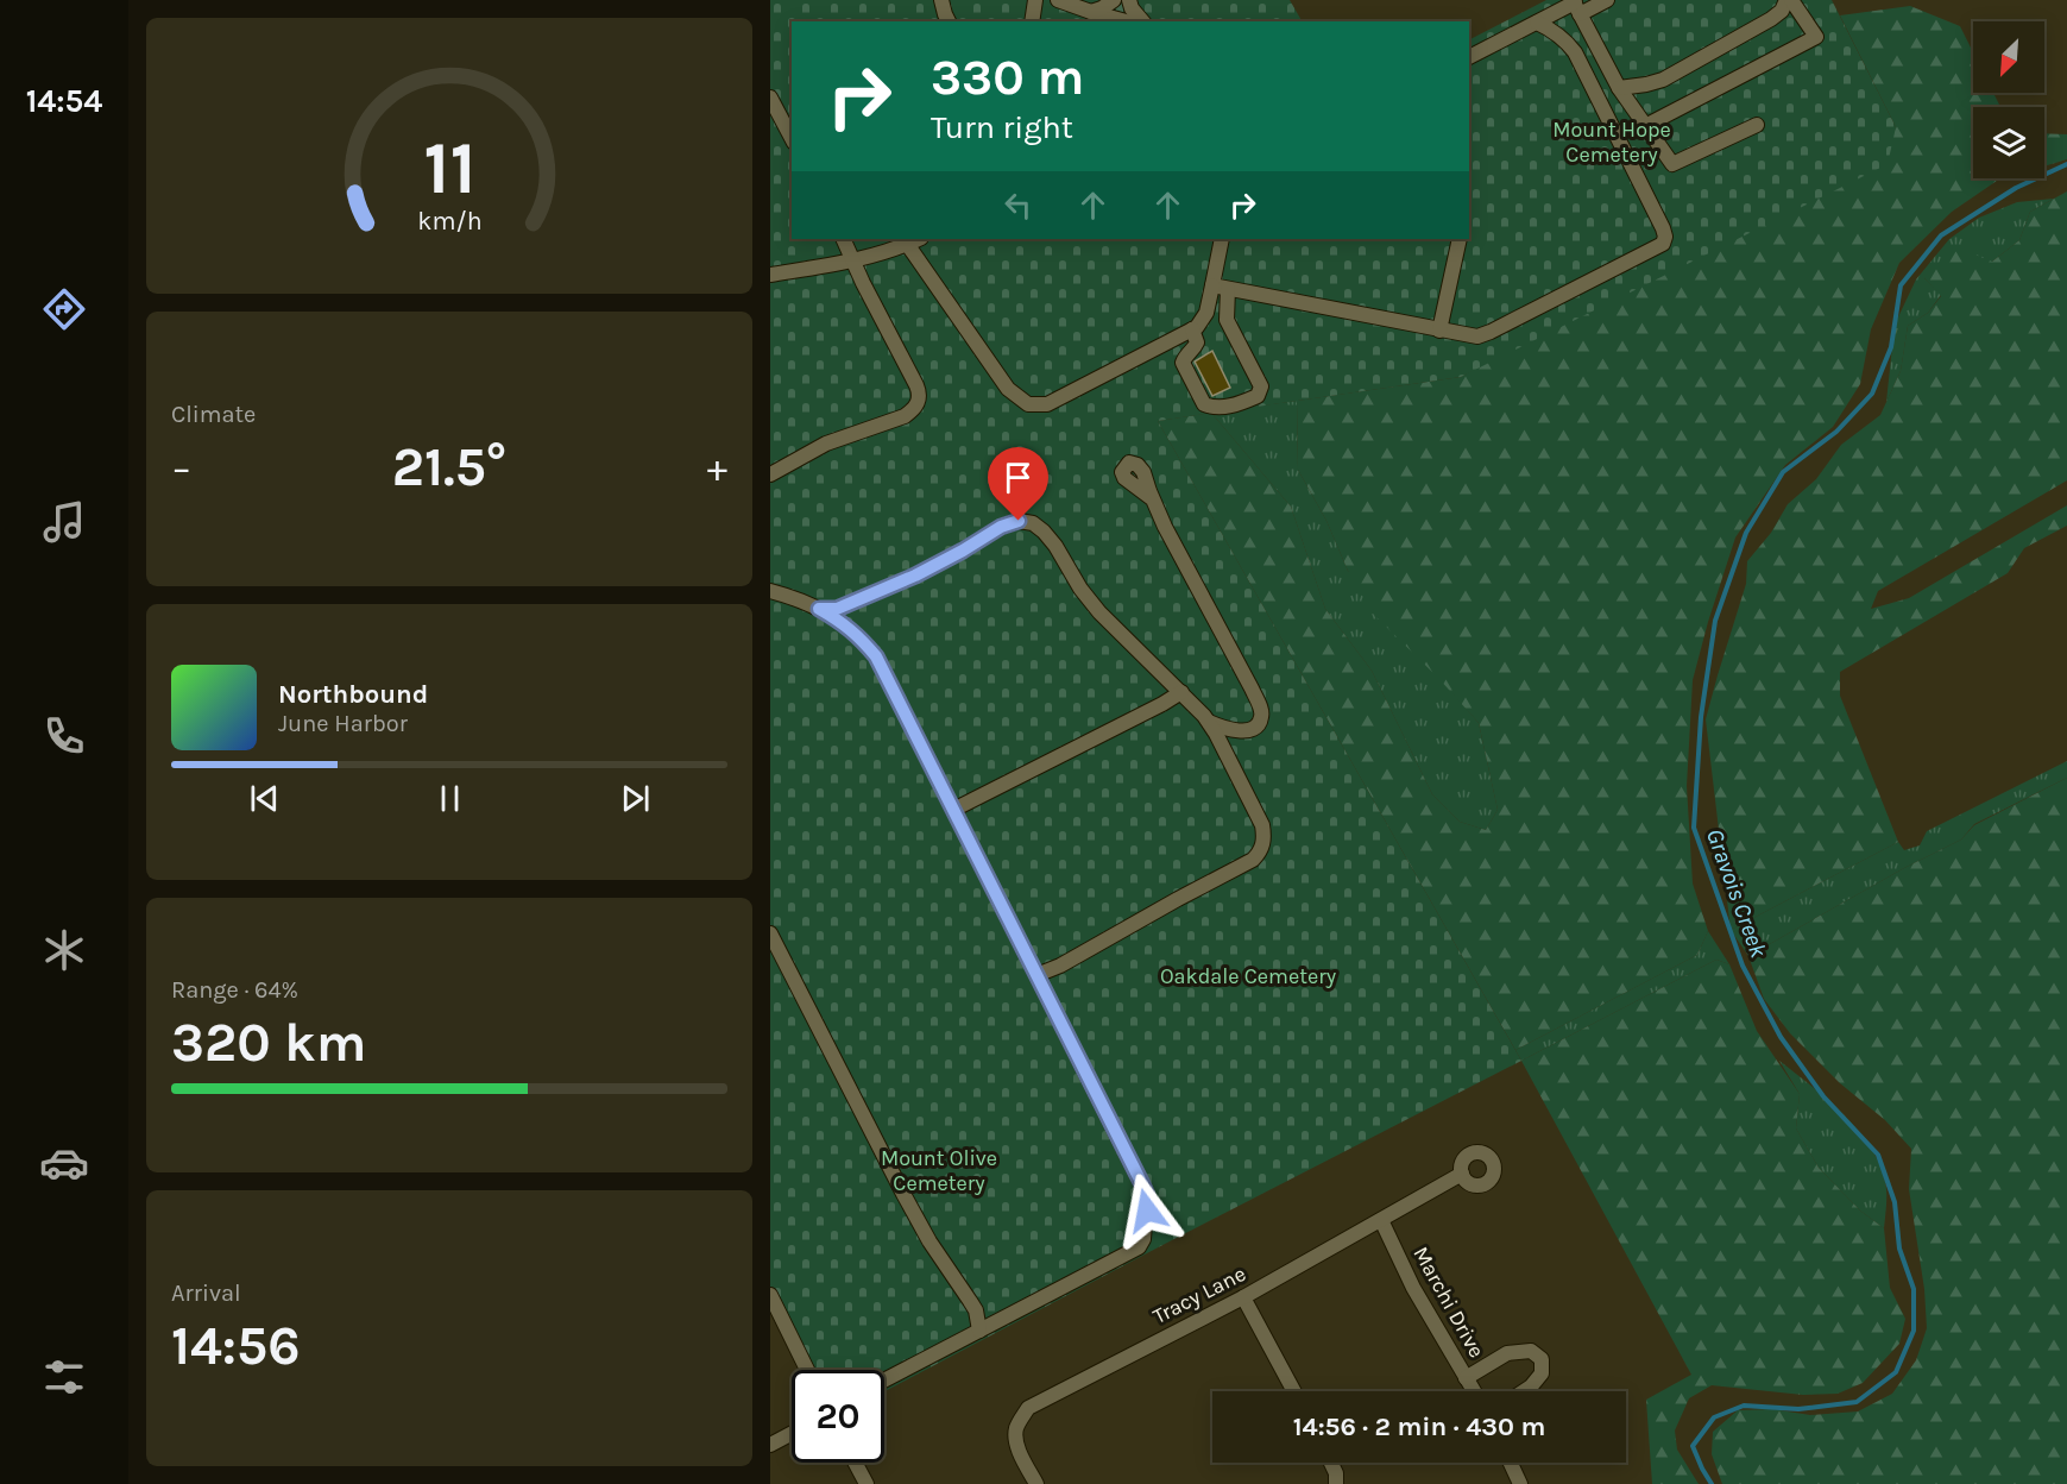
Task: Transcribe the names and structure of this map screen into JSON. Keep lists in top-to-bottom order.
{
  "streets": {
    "street": ["Tracy Lane", "Marchi Drive"]
  },
  "crossings": [
    ["Tracy Lane", "Marchi Drive"]
  ],
  "water": ["Gravois Creek"],
  "parks": ["Mount Hope Cemetery", "Oakdale Cemetery", "Mount Olive Cemetery"],
  "north": "bottom left",
  "page": {
    "tabs": "14:54",
    "turn": ["330 m", "Turn right"],
    "tile": [
      "Climate",
      ["Range · 64%", "320 km"],
      ["Arrival", "14:56"]
    ],
    "heat": ["−", "21.5°", "+"],
    "song": ["Northbound", "June Harbor"],
    "limit": "20",
    "trip": "14:56 · 2 min · 430 m",
    "gauge": ["11", "km/h"]
  }
}
